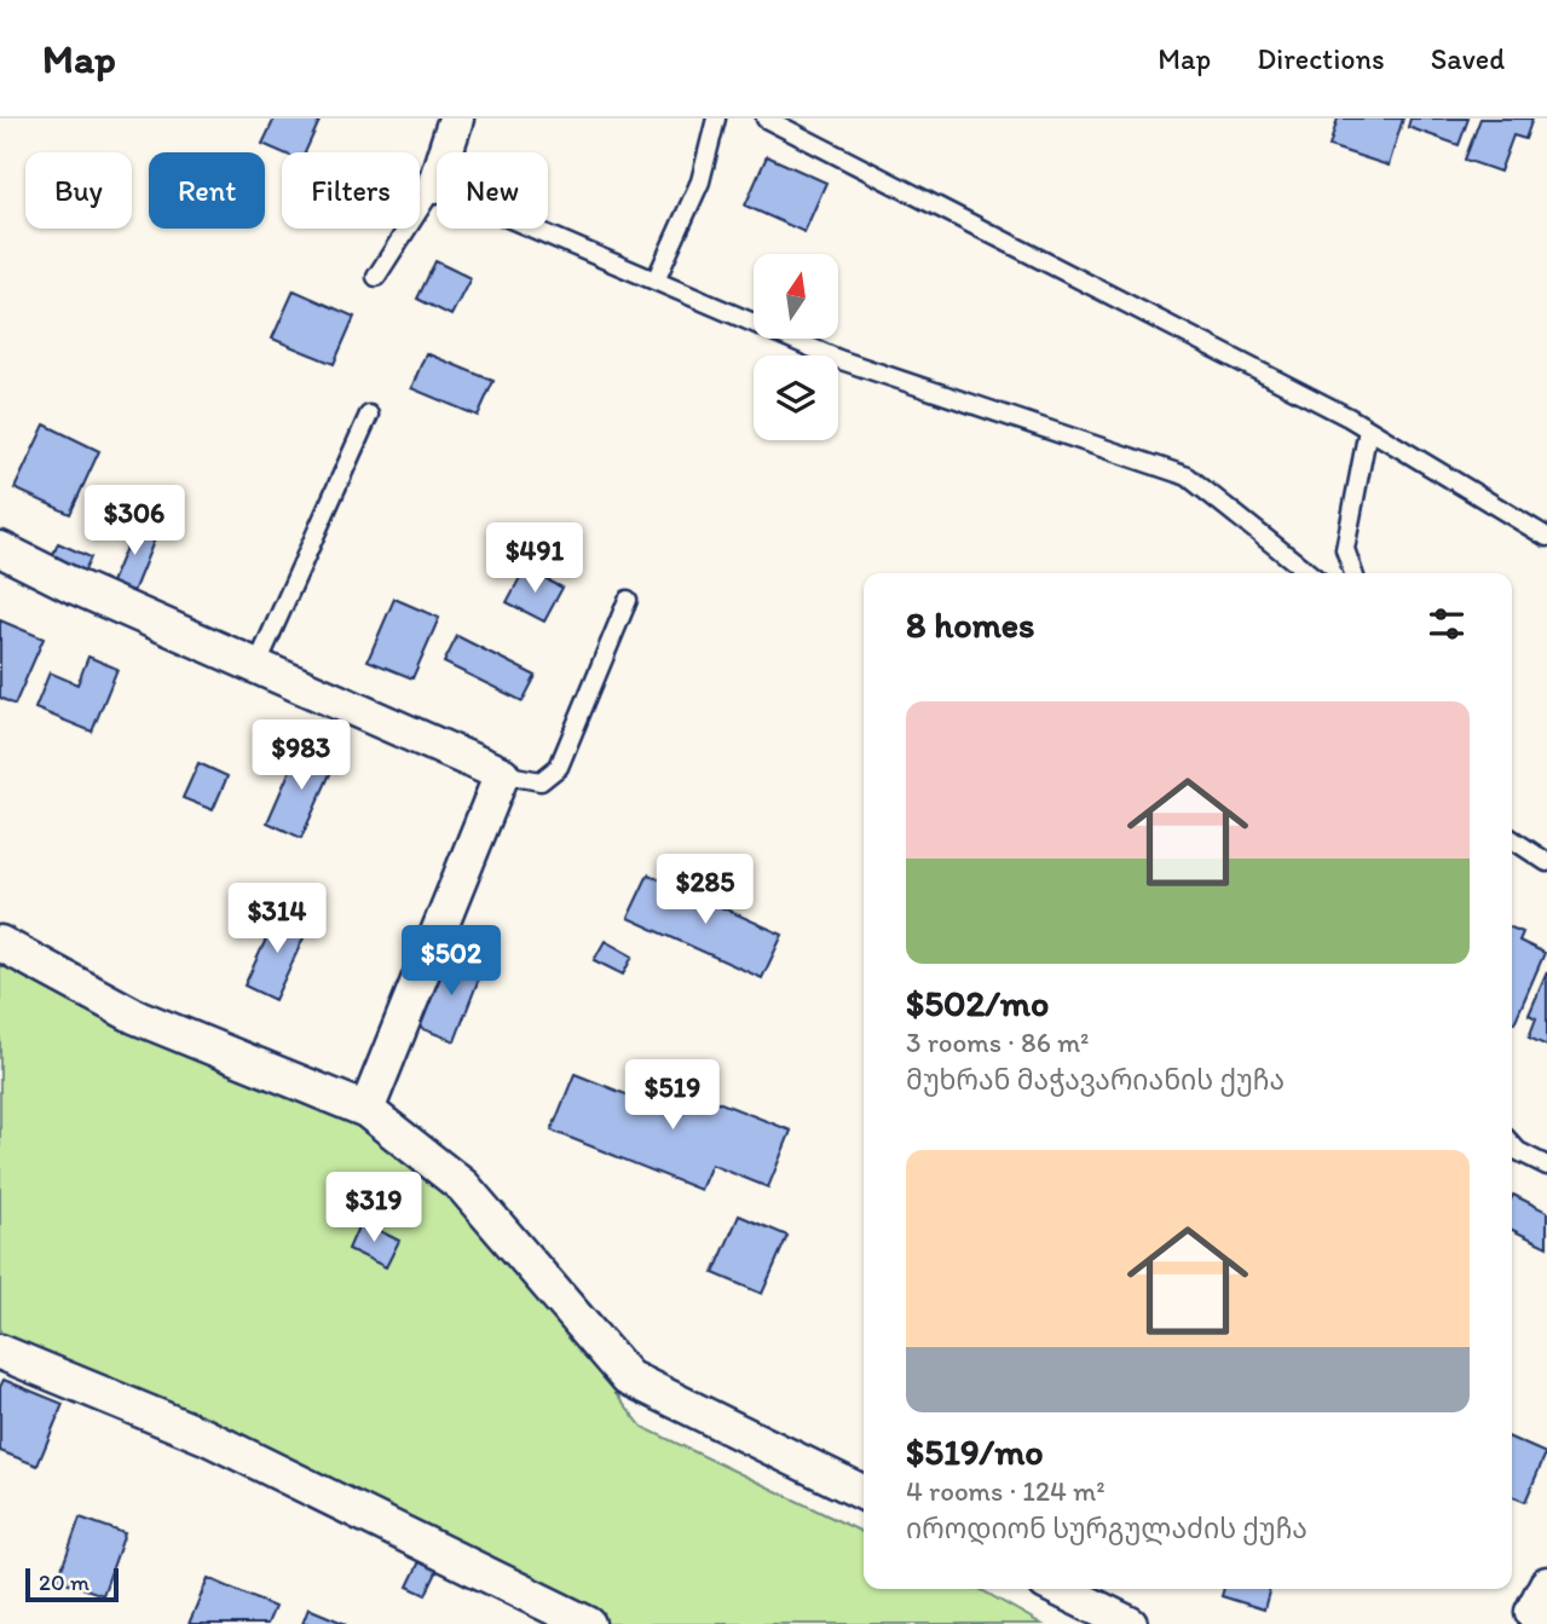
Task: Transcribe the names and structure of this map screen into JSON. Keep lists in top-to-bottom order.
{
  "scale_bar": "20 m",
  "north": "top",
  "page": {
    "header": "Map",
    "nav": ["Map", "Directions", "Saved"],
    "chip": [
      "Buy",
      "Rent",
      "Filters",
      "New"
    ],
    "price": [
      "$306",
      "$491",
      "$983",
      "$285",
      "$314",
      "$502",
      "$519",
      "$319"
    ],
    "heading": "8 homes",
    "list": [
      {
        "name": "$502/mo",
        "note": "3 rooms · 86 m² · მუხრან მაჭავარიანის ქუჩა"
      },
      {
        "name": "$519/mo",
        "note": "4 rooms · 124 m² · იროდიონ სურგულაძის ქუჩა"
      }
    ],
    "scale": "20 m"
  }
}
